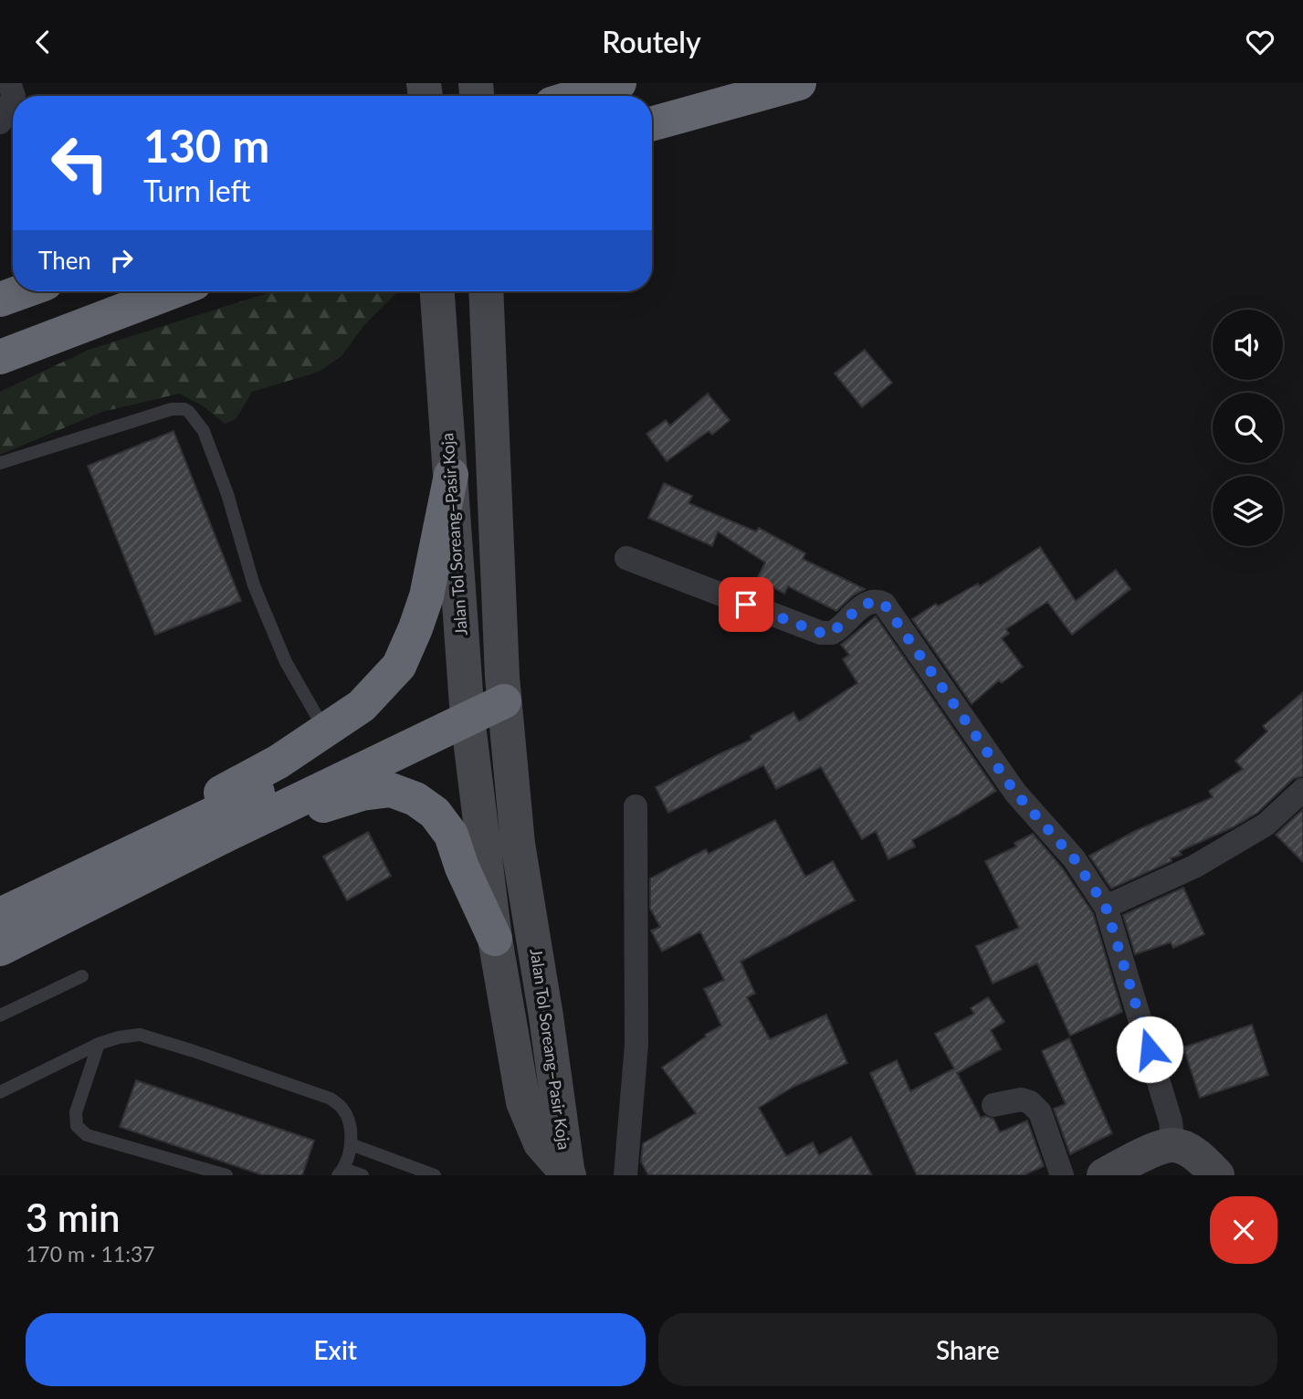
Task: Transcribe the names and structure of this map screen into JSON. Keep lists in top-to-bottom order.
{
  "streets": {
    "street": ["Jalan Tol Soreang–Pasir Koja"]
  },
  "page": {
    "header": "Routely",
    "turn": ["130 m", "Turn left"],
    "then": "Then",
    "heading": ["3 min", "170 m · 11:37"],
    "buttons": ["Exit", "Share"]
  }
}
